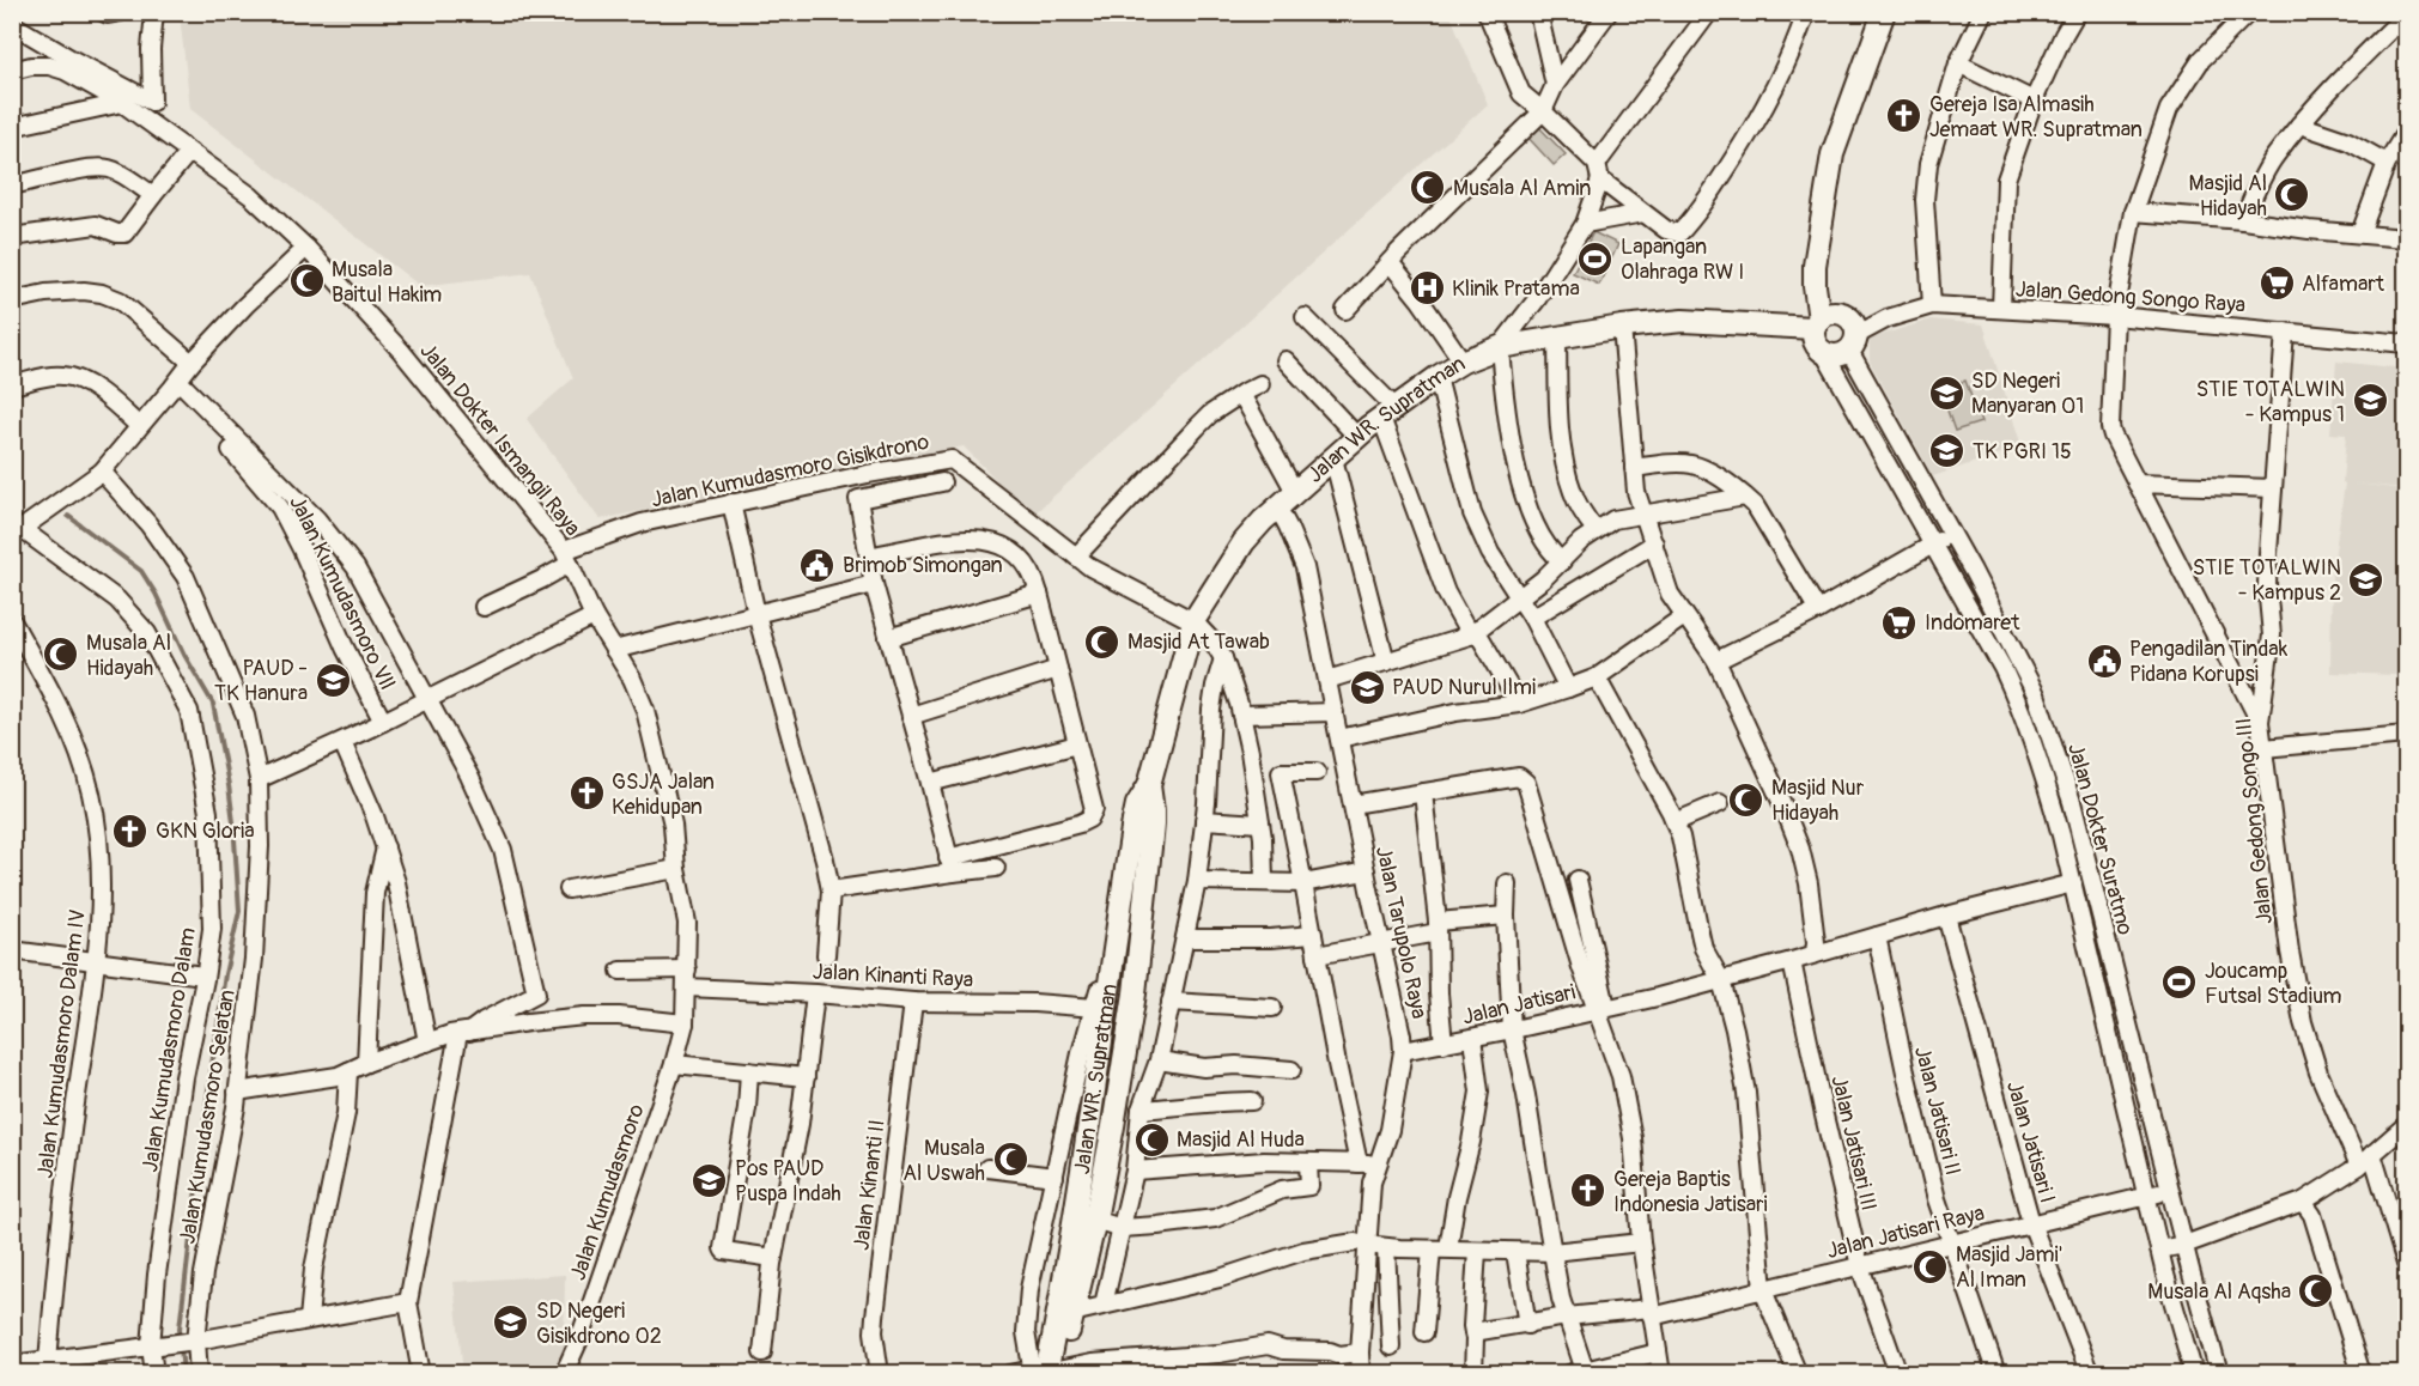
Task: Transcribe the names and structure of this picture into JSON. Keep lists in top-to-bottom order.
{
  "streets": {
    "main road": ["Jalan WR. Supratman"],
    "street": [
      "Jalan Gedong Songo Raya",
      "Jalan Dokter Ismangil Raya",
      "Jalan Kumudasmoro Gisikdrono",
      "Jalan Kumudasmoro Vll",
      "Jalan Gedong Songo III",
      "Jalan Dokter Suratmo",
      "Jalan Tarupolo Raya",
      "Jalan Kinanti Raya",
      "Jalan Jatisari",
      "Jalan Kumudasmoro Dalam IV",
      "Jalan Kumudasmoro Dalam",
      "Jalan Jatisari II",
      "Jalan Kumudasmoro Selatan",
      "Jalan Jatisari I",
      "Jalan Jatisari III",
      "Jalan Kinanti II",
      "Jalan Kumudasmoro",
      "Jalan Jatisari Raya"
    ]
  },
  "crossings": [
    ["Jalan Gedong Songo Raya", "Jalan WR. Supratman"],
    ["Jalan Gedong Songo Raya", "Jalan Gedong Songo III"],
    ["Jalan Gedong Songo Raya", "Jalan Dokter Suratmo"],
    ["Jalan WR. Supratman", "Jalan Kumudasmoro Gisikdrono"],
    ["Jalan WR. Supratman", "Jalan Dokter Suratmo"],
    ["Jalan WR. Supratman", "Jalan Tarupolo Raya"],
    ["Jalan Dokter Ismangil Raya", "Jalan Kumudasmoro Gisikdrono"],
    ["Jalan Dokter Ismangil Raya", "Jalan Kinanti Raya"],
    ["Jalan Dokter Ismangil Raya", "Jalan Kumudasmoro"],
    ["Jalan Dokter Suratmo", "Jalan Jatisari Raya"],
    ["Jalan Tarupolo Raya", "Jalan Jatisari"],
    ["Jalan Kinanti Raya", "Jalan Kinanti II"],
    ["Jalan Jatisari", "Jalan Jatisari Raya"],
    ["Jalan Jatisari II", "Jalan Jatisari Raya"],
    ["Jalan Jatisari I", "Jalan Jatisari Raya"],
    ["Jalan Jatisari III", "Jalan Jatisari Raya"]
  ],
  "places": {
    "church": [
      "Gereja Isa Almasih Jemaat WR. Supratman",
      "GSJA Jalan Kehidupan",
      "GKN Gloria",
      "Gereja Baptis Indonesia Jatisari"
    ],
    "mosque": [
      "Musala Al Amin",
      "Masjid Al Hidayah",
      "Musala Baitul Hakim",
      "Masjid At Tawab",
      "Musala Al Hidayah",
      "Masjid Nur Hidayah",
      "Masjid Al Huda",
      "Musala Al Uswah",
      "Masjid Jami' Al Iman",
      "Musala Al Aqsha"
    ],
    "sports": ["Lapangan Olahraga RW I", "Joucamp Futsal Stadium"],
    "supermarket": ["Alfamart", "Indomaret"],
    "hospital": ["Klinik Pratama"],
    "school or university": [
      "SD Negeri Manyaran 01",
      "STIE TOTALWIN - Kampus 1",
      "TK PGRI 15",
      "STIE TOTALWIN - Kampus 2",
      "PAUD - TK Hanura",
      "PAUD Nurul Ilmi",
      "Pos PAUD Puspa Indah",
      "SD Negeri Gisikdrono 02"
    ],
    "public building": ["Brimob Simongan", "Pengadilan Tindak Pidana Korupsi"]
  }
}
